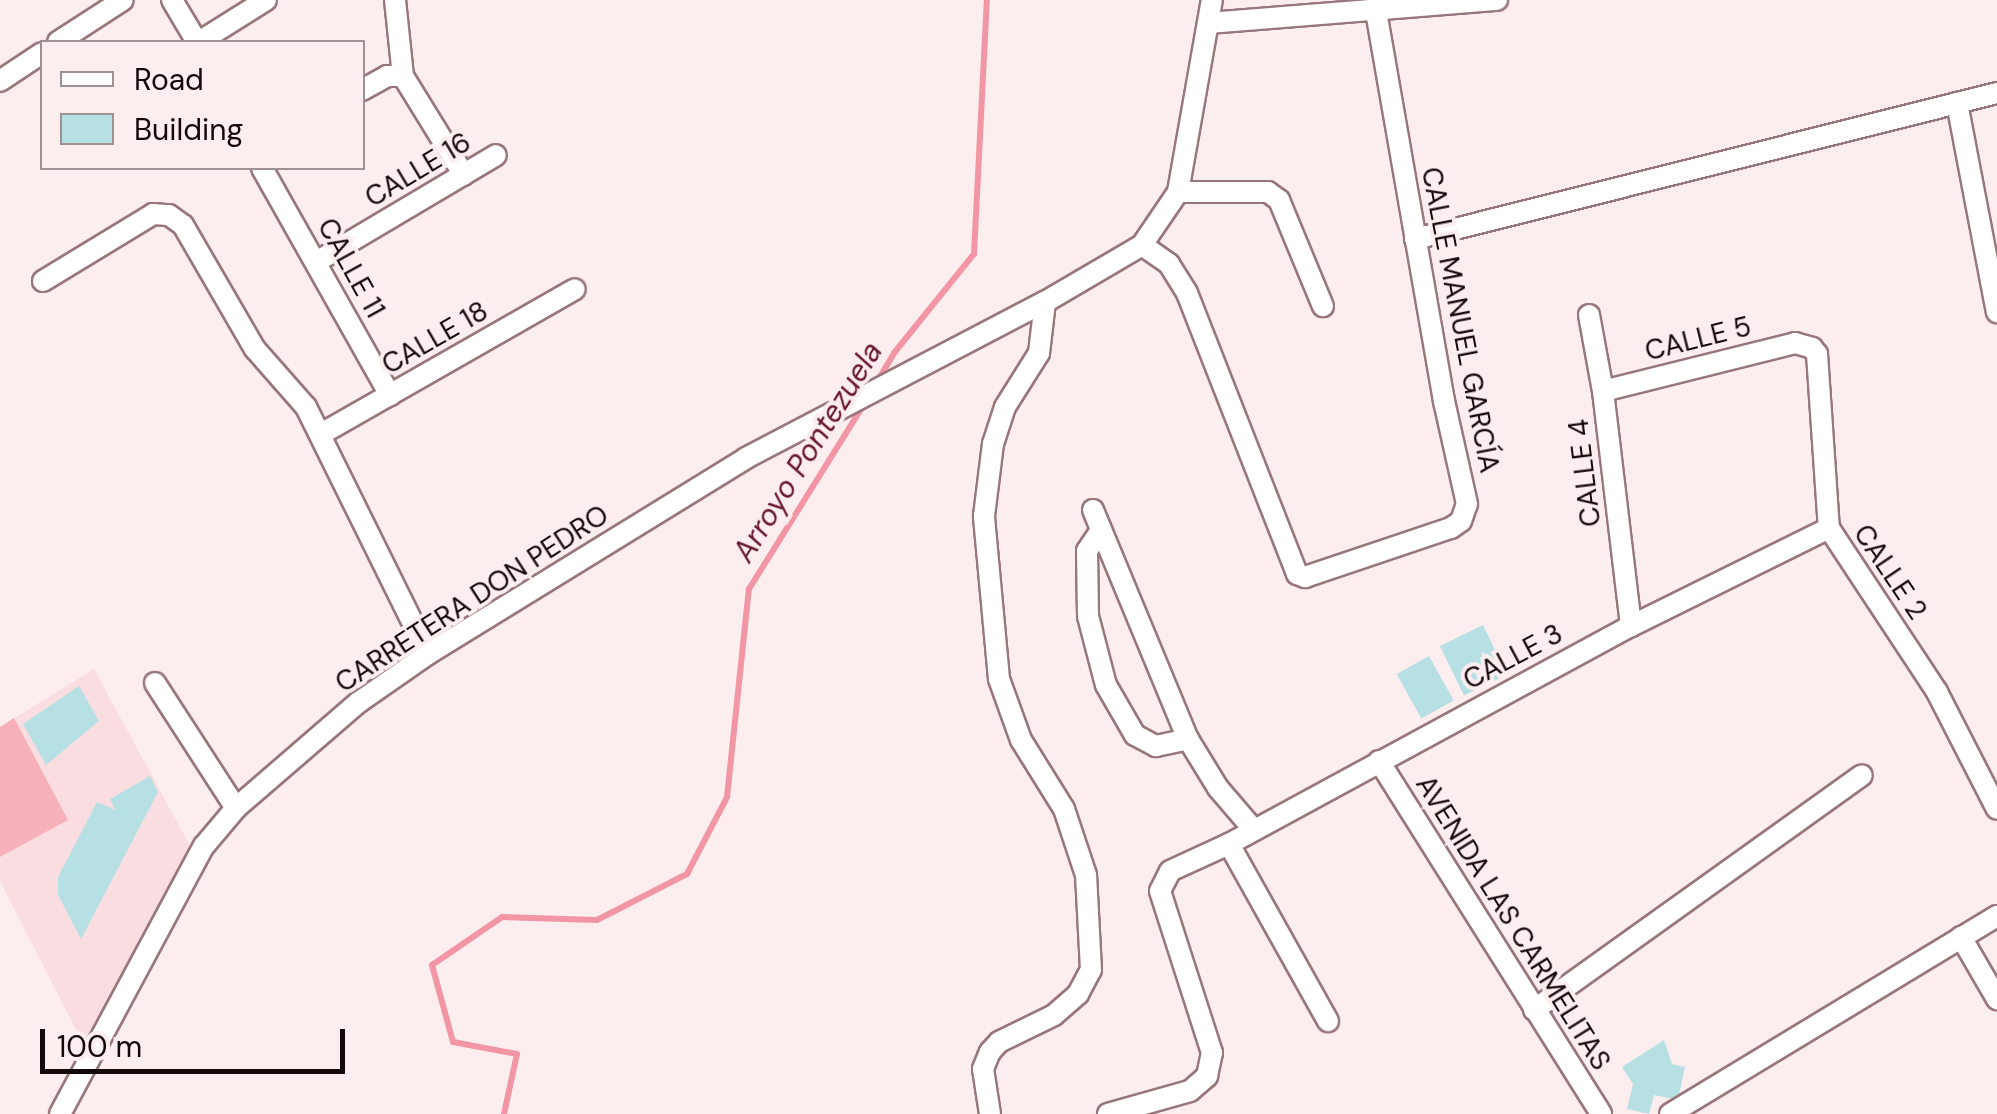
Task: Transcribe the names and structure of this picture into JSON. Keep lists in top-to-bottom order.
{
  "streets": {
    "street": [
      "CALLE 16",
      "CALLE 11",
      "CALLE MANUEL GARCÍA",
      "CALLE 18",
      "CALLE 5",
      "CALLE 4",
      "CALLE 2",
      "CARRETERA DON PEDRO",
      "CALLE 3",
      "AVENIDA LAS CARMELITAS"
    ]
  },
  "crossings": [
    ["CALLE 16", "CALLE 11"],
    ["CALLE 11", "CALLE 18"],
    ["CALLE 5", "CALLE 4"],
    ["CALLE 5", "CALLE 2"],
    ["CALLE 4", "CALLE 3"],
    ["CALLE 2", "CALLE 3"],
    ["CALLE 3", "AVENIDA LAS CARMELITAS"]
  ],
  "water": ["Arroyo Pontezuela"],
  "legend": ["Road", "Building"],
  "scale_bar": "100 m"
}
